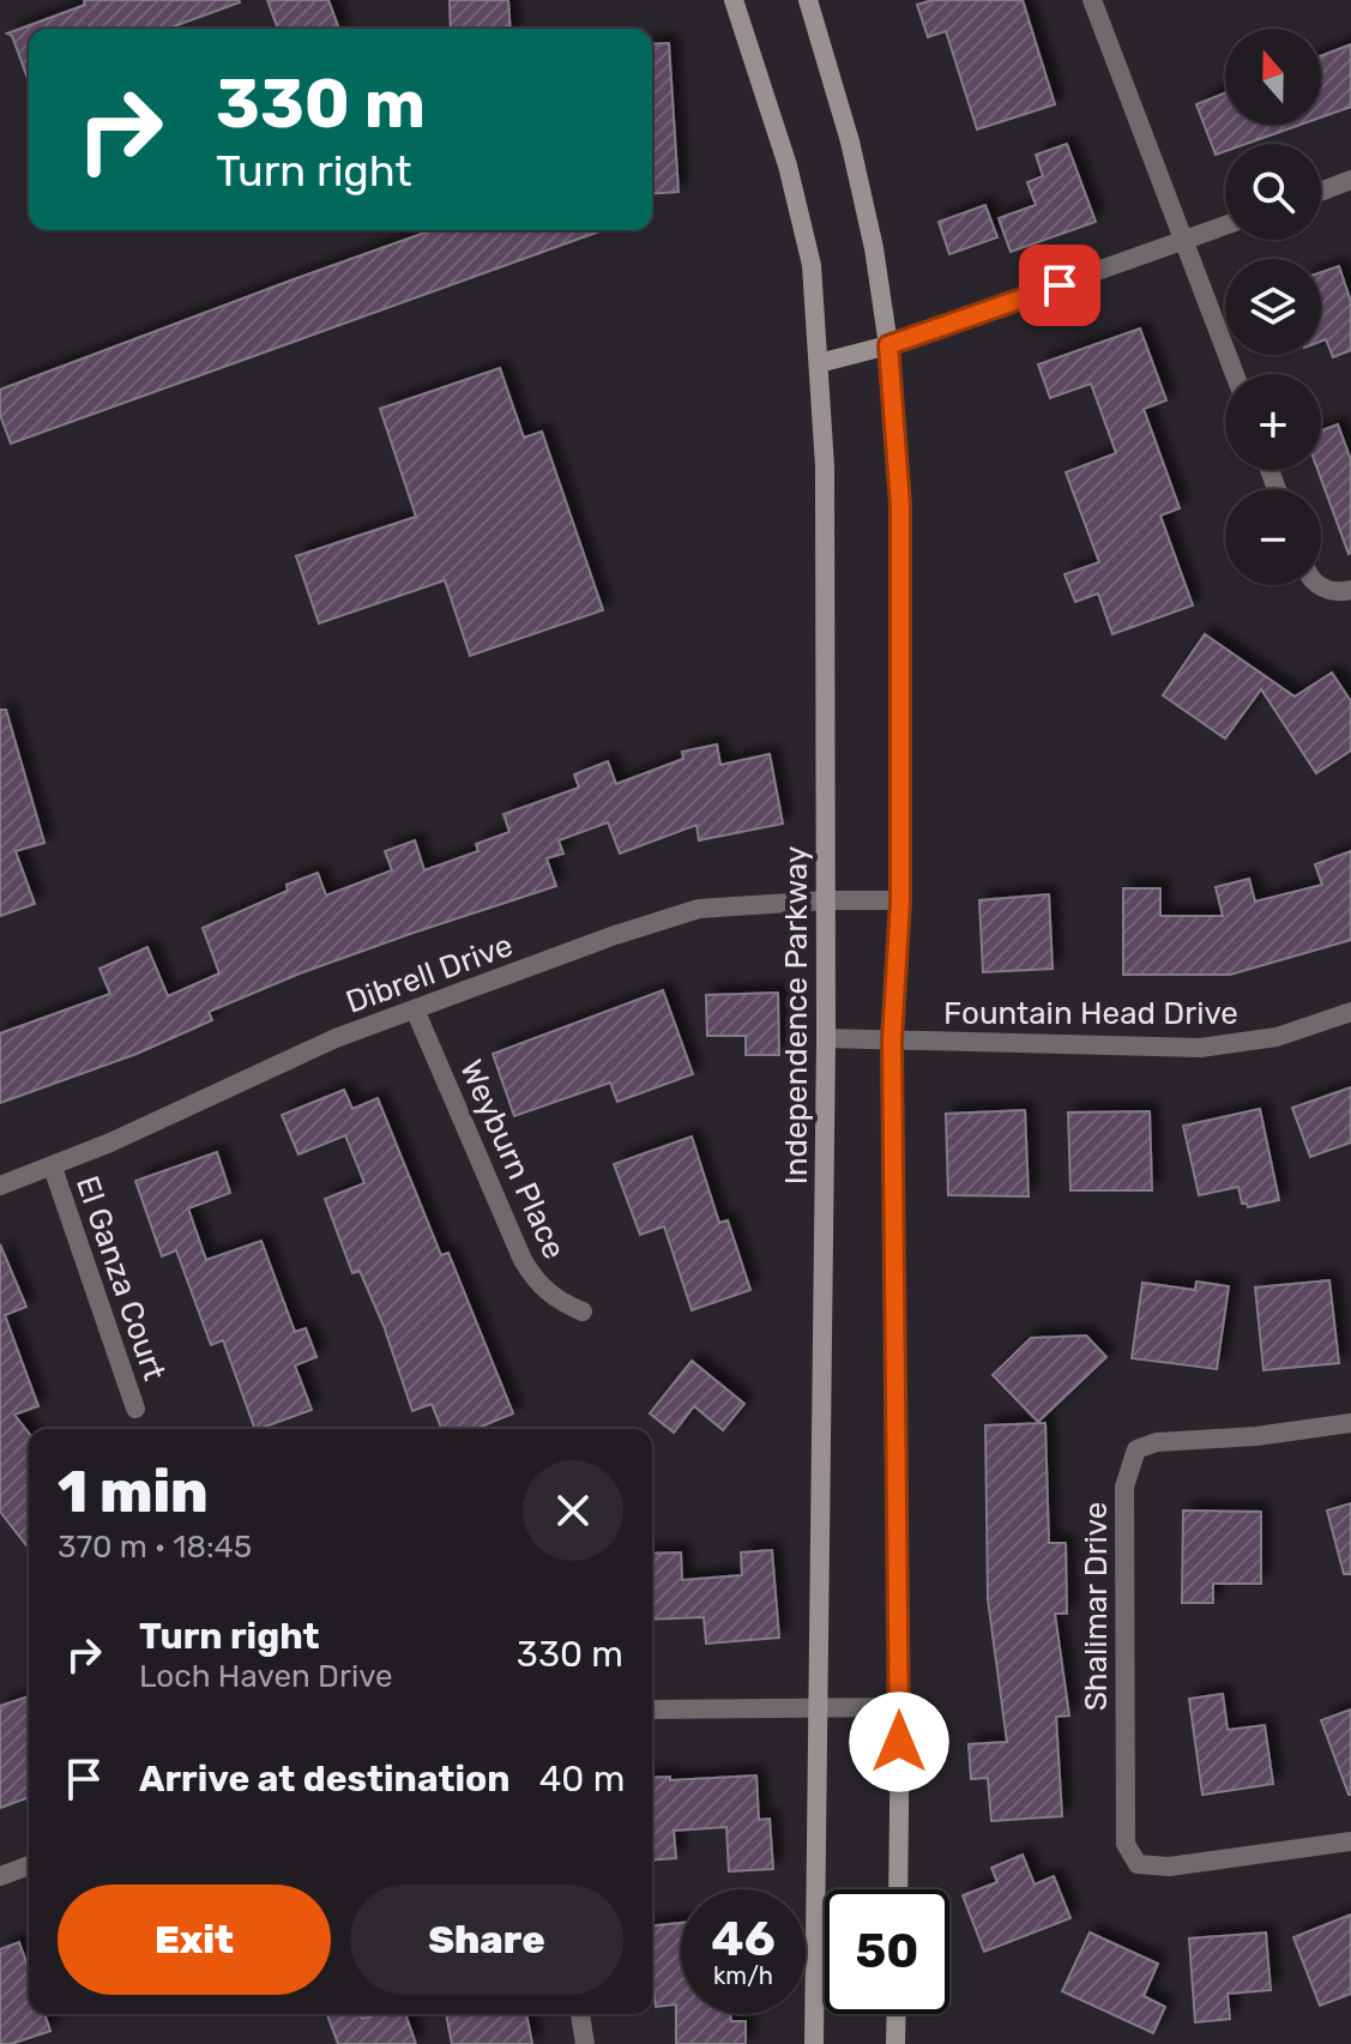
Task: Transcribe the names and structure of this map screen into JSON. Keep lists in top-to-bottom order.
{
  "streets": {
    "main road": ["Independence Parkway"],
    "street": [
      "Dibrell Drive",
      "Fountain Head Drive",
      "Weyburn Place",
      "El Ganza Court",
      "Shalimar Drive"
    ]
  },
  "crossings": [
    ["Dibrell Drive", "Independence Parkway"],
    ["Dibrell Drive", "Weyburn Place"],
    ["Dibrell Drive", "El Ganza Court"],
    ["Fountain Head Drive", "Independence Parkway"]
  ],
  "north": "top",
  "page": {
    "map_buttons": ["+", "−"],
    "turn": ["330 m", "Turn right"],
    "heading": ["1 min", "370 m · 18:45"],
    "list": [
      {
        "name": "Turn right",
        "note": "Loch Haven Drive",
        "value": "330 m"
      },
      {
        "name": "Arrive at destination",
        "value": "40 m"
      }
    ],
    "buttons": ["Exit", "Share"],
    "speed": "46 km/h",
    "limit": "50"
  }
}
